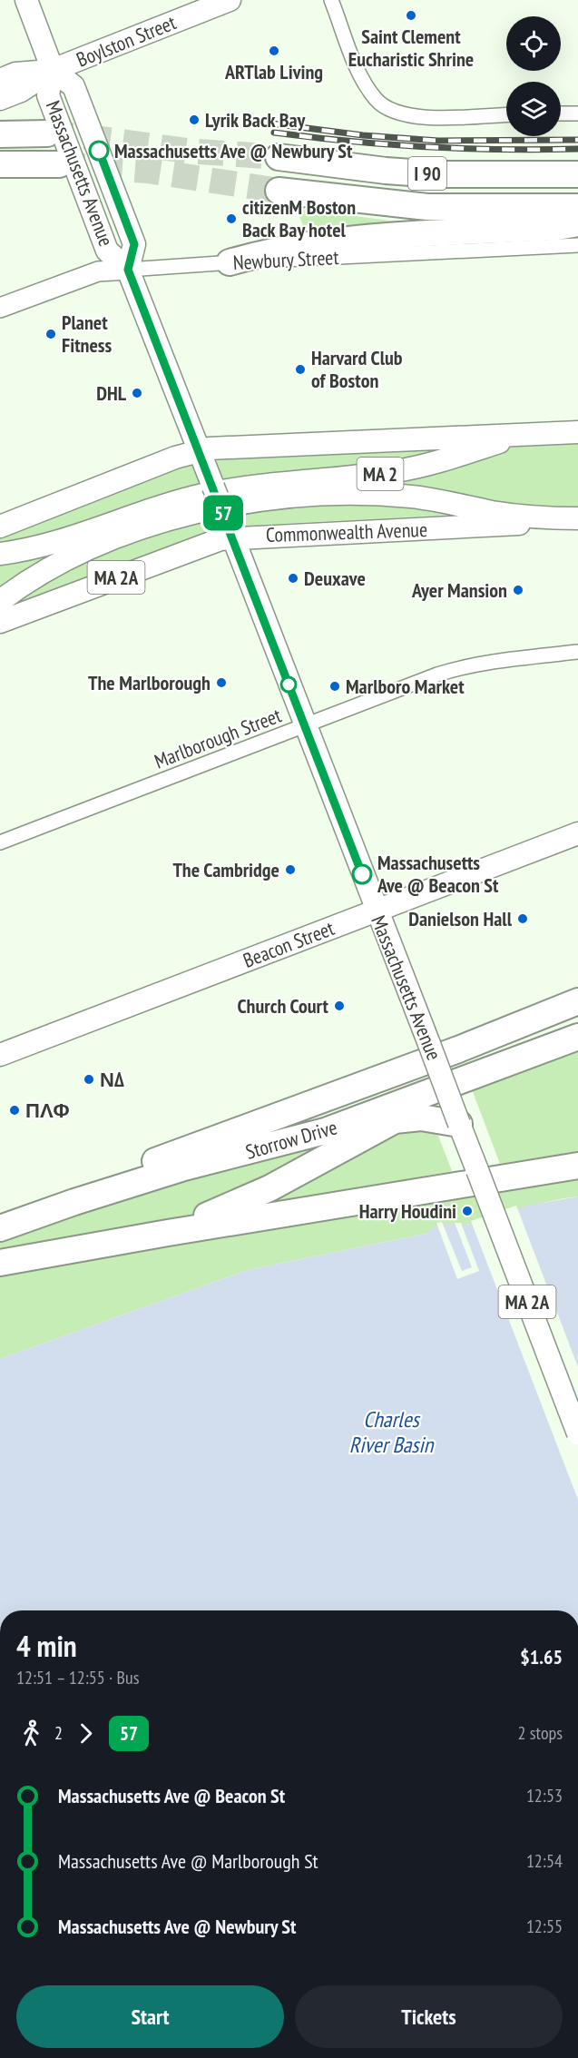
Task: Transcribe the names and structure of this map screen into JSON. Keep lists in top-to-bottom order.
{
  "streets": {
    "highway": ["I 90", "Storrow Drive"],
    "main road": [
      "Boylston Street",
      "Massachusetts Avenue",
      "Newbury Street",
      "MA 2",
      "Commonwealth Avenue",
      "MA 2A",
      "Beacon Street"
    ],
    "street": ["Marlborough Street"]
  },
  "crossings": [
    ["Boylston Street", "Massachusetts Avenue"],
    ["Massachusetts Avenue", "Newbury Street"],
    ["Massachusetts Avenue", "Commonwealth Avenue"],
    ["Massachusetts Avenue", "Marlborough Street"],
    ["Massachusetts Avenue", "Beacon Street"]
  ],
  "water": ["Charles River Basin"],
  "places": [
    "Saint Clement Eucharistic Shrine",
    "ARTlab Living",
    "Lyrik Back Bay",
    "Massachusetts Ave @ Newbury St",
    "citizenM Boston Back Bay hotel",
    "Planet Fitness",
    "Harvard Club of Boston",
    "DHL",
    "Deuxave",
    "Ayer Mansion",
    "The Marlborough",
    "Marlboro Market",
    "The Cambridge",
    "Massachusetts Ave @ Beacon St",
    "Danielson Hall",
    "Church Court",
    "ΝΔ",
    "ΠΛΦ",
    "Harry Houdini"
  ],
  "lines": ["bus line 57"],
  "page": {
    "on_map": "57",
    "heading": ["4 min", "12:51 – 12:55 · Bus", "$1.65"],
    "legs": ["2", "57", "2 stops"],
    "list": [
      {
        "name": "Massachusetts Ave @ Beacon St",
        "value": "12:53"
      },
      {
        "name": "Massachusetts Ave @ Marlborough St",
        "value": "12:54"
      },
      {
        "name": "Massachusetts Ave @ Newbury St",
        "value": "12:55"
      }
    ],
    "buttons": ["Start", "Tickets"]
  }
}
